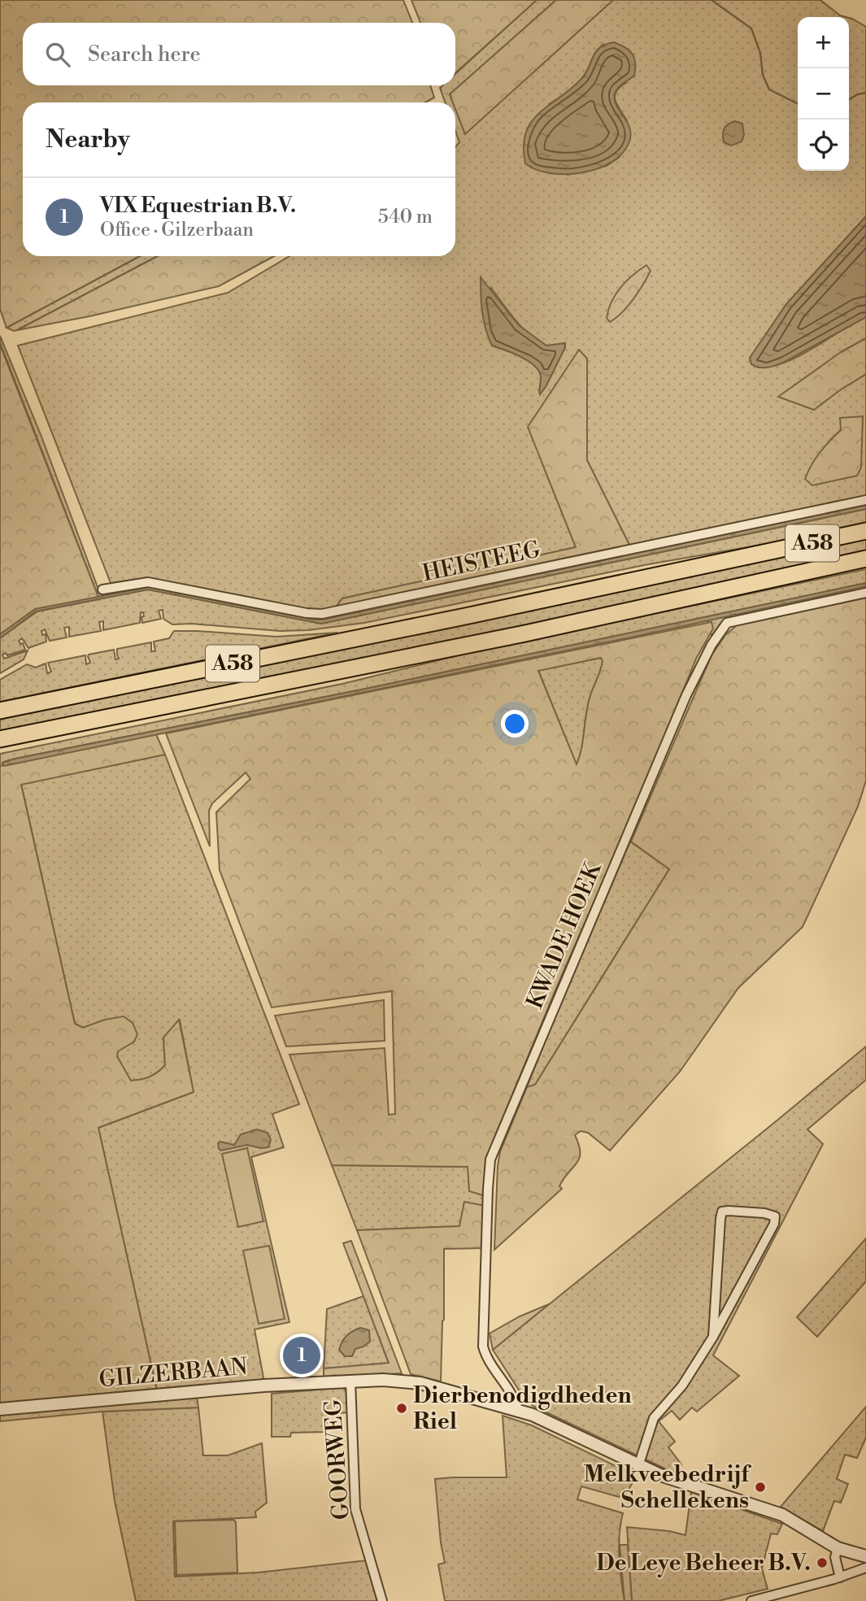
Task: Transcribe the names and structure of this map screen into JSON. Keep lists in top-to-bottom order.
{
  "streets": {
    "highway": ["A58"],
    "street": [
      "HEISTEEG",
      "KWADE HOEK",
      "GILZERBAAN",
      "GOORWEG"
    ]
  },
  "crossings": [
    ["KWADE HOEK", "GILZERBAAN"],
    ["GILZERBAAN", "GOORWEG"]
  ],
  "places": ["Dierbenodigdheden Riel", "Melkveebedrijf Schellekens", "De Leye Beheer B.V."],
  "page": {
    "map_buttons": ["+", "−"],
    "search": "Search here",
    "heading": "Nearby",
    "list": [
      {
        "mark": "1",
        "name": "VIX Equestrian B.V.",
        "note": "Office · Gilzerbaan",
        "value": "540 m"
      }
    ],
    "pins": "1"
  }
}
